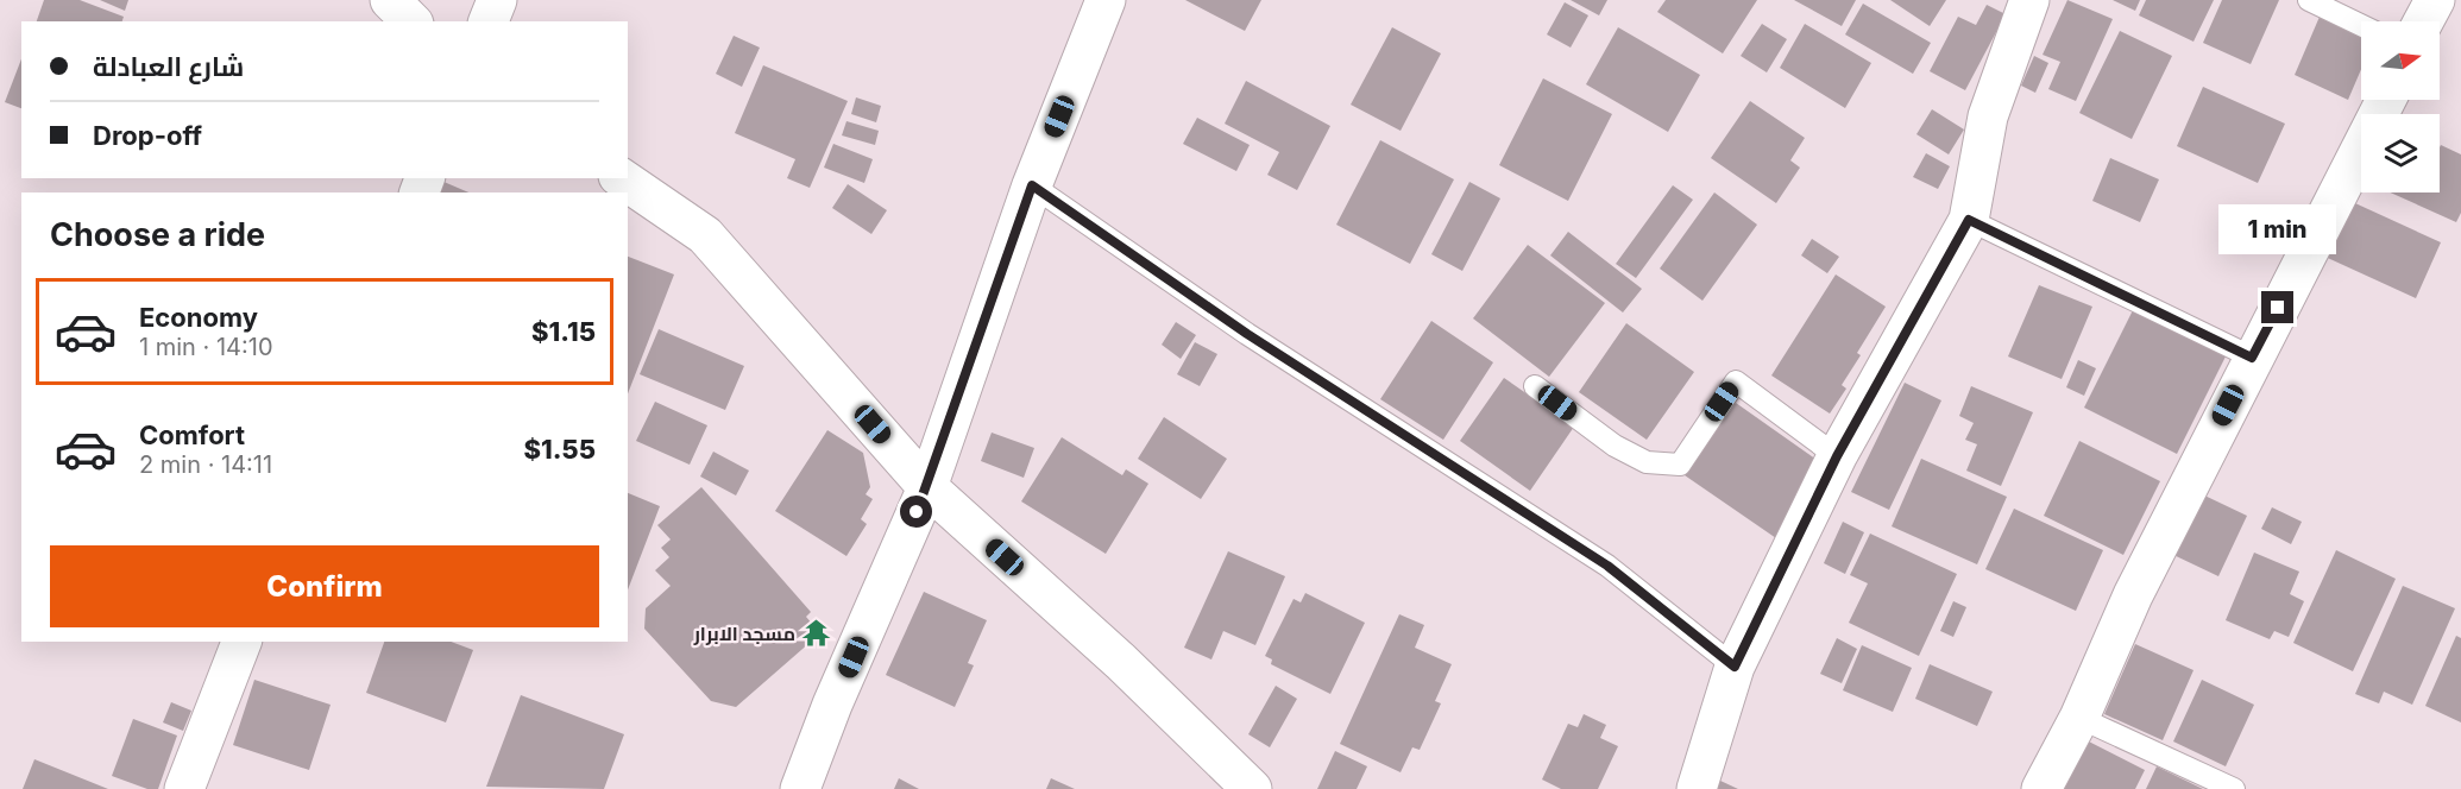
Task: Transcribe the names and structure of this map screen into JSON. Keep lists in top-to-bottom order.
{
  "places": {
    "temple": ["مسجد الابرار"]
  },
  "north": "right",
  "page": {
    "banner": ["شارع العبادلة", "Drop-off"],
    "heading": "Choose a ride",
    "bubble": "1 min",
    "list": [
      {
        "name": "Economy",
        "note": "1 min · 14:10",
        "value": "$1.15"
      },
      {
        "name": "Comfort",
        "note": "2 min · 14:11",
        "value": "$1.55"
      }
    ],
    "buttons": "Confirm"
  }
}
